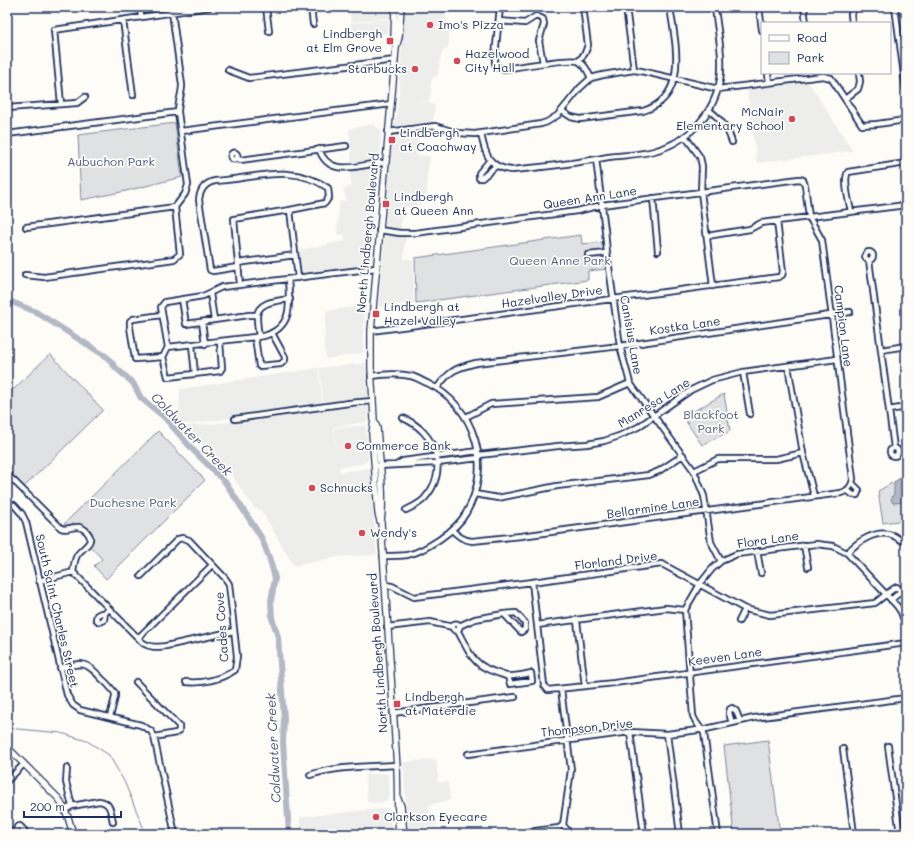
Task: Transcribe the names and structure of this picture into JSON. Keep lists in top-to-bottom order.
{
  "streets": {
    "main road": ["North Lindbergh Boulevard"],
    "street": [
      "Queen Ann Lane",
      "Hazelvalley Drive",
      "Kostka Lane",
      "Campion Lane",
      "Canisius Lane",
      "Manresa Lane",
      "Bellarmine Lane",
      "Flora Lane",
      "Florland Drive",
      "South Saint Charles Street",
      "Cades Cove",
      "Keeven Lane",
      "Thompson Drive"
    ]
  },
  "crossings": [
    ["Queen Ann Lane", "North Lindbergh Boulevard"],
    ["Queen Ann Lane", "Campion Lane"],
    ["Queen Ann Lane", "Canisius Lane"],
    ["North Lindbergh Boulevard", "Hazelvalley Drive"],
    ["North Lindbergh Boulevard", "Manresa Lane"],
    ["North Lindbergh Boulevard", "Florland Drive"],
    ["Hazelvalley Drive", "Canisius Lane"],
    ["Kostka Lane", "Campion Lane"],
    ["Kostka Lane", "Canisius Lane"],
    ["Campion Lane", "Manresa Lane"],
    ["Campion Lane", "Bellarmine Lane"],
    ["Canisius Lane", "Manresa Lane"],
    ["Canisius Lane", "Bellarmine Lane"],
    ["Canisius Lane", "Flora Lane"],
    ["Flora Lane", "Florland Drive"]
  ],
  "water": ["Coldwater Creek"],
  "parks": [
    "Aubuchon Park",
    "Queen Anne Park",
    "Blackfoot Park",
    "Duchesne Park"
  ],
  "places": {
    "other": [
      "Imo's Pizza",
      "Hazelwood City Hall",
      "Starbucks",
      "McNair Elementary School",
      "Commerce Bank",
      "Schnucks",
      "Wendy's",
      "Clarkson Eyecare"
    ],
    "transit": [
      "Lindbergh at Elm Grove",
      "Lindbergh at Coachway",
      "Lindbergh at Queen Ann",
      "Lindbergh at Hazel Valley",
      "Lindbergh at Materdie"
    ]
  },
  "legend": ["Road", "Park"],
  "scale_bar": "200 m"
}
